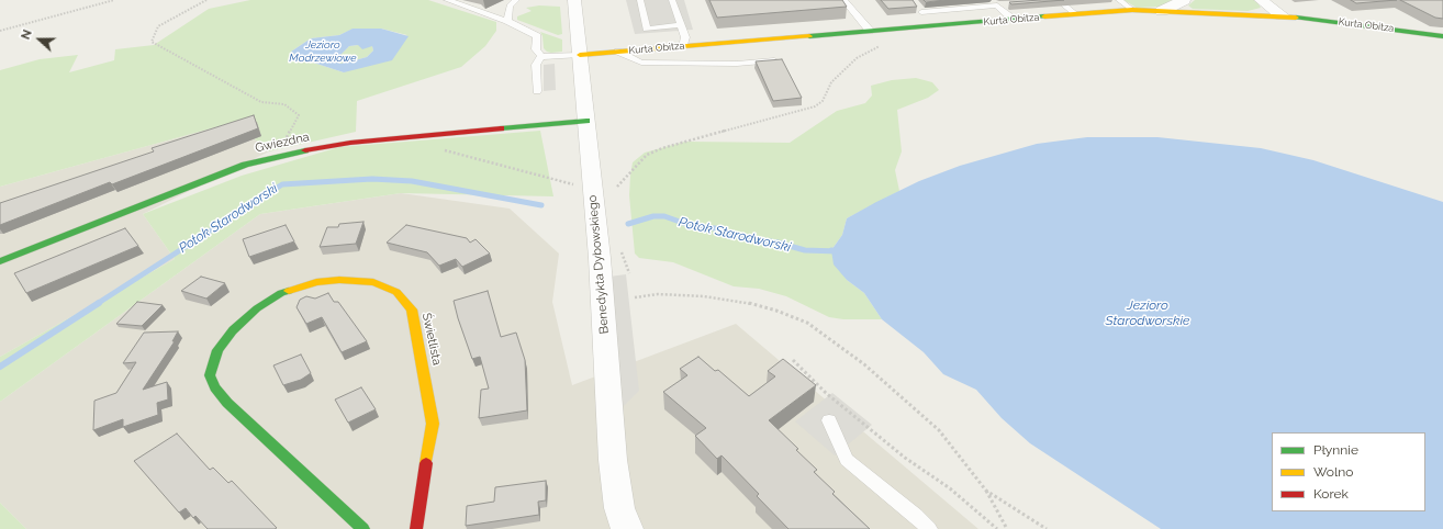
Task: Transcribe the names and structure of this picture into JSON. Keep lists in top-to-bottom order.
{
  "streets": {
    "street": [
      "Kurta Obitza",
      "Gwiezdna",
      "Benedykta Dybowskiego",
      "Świetlista"
    ]
  },
  "crossings": [
    ["Kurta Obitza", "Benedykta Dybowskiego"],
    ["Gwiezdna", "Benedykta Dybowskiego"]
  ],
  "water": ["Jezioro Modrzewiowe", "Potok Starodworski", "Jezioro Starodworskie"],
  "legend": ["Płynnie", "Wolno", "Korek"],
  "north": "left"
}
